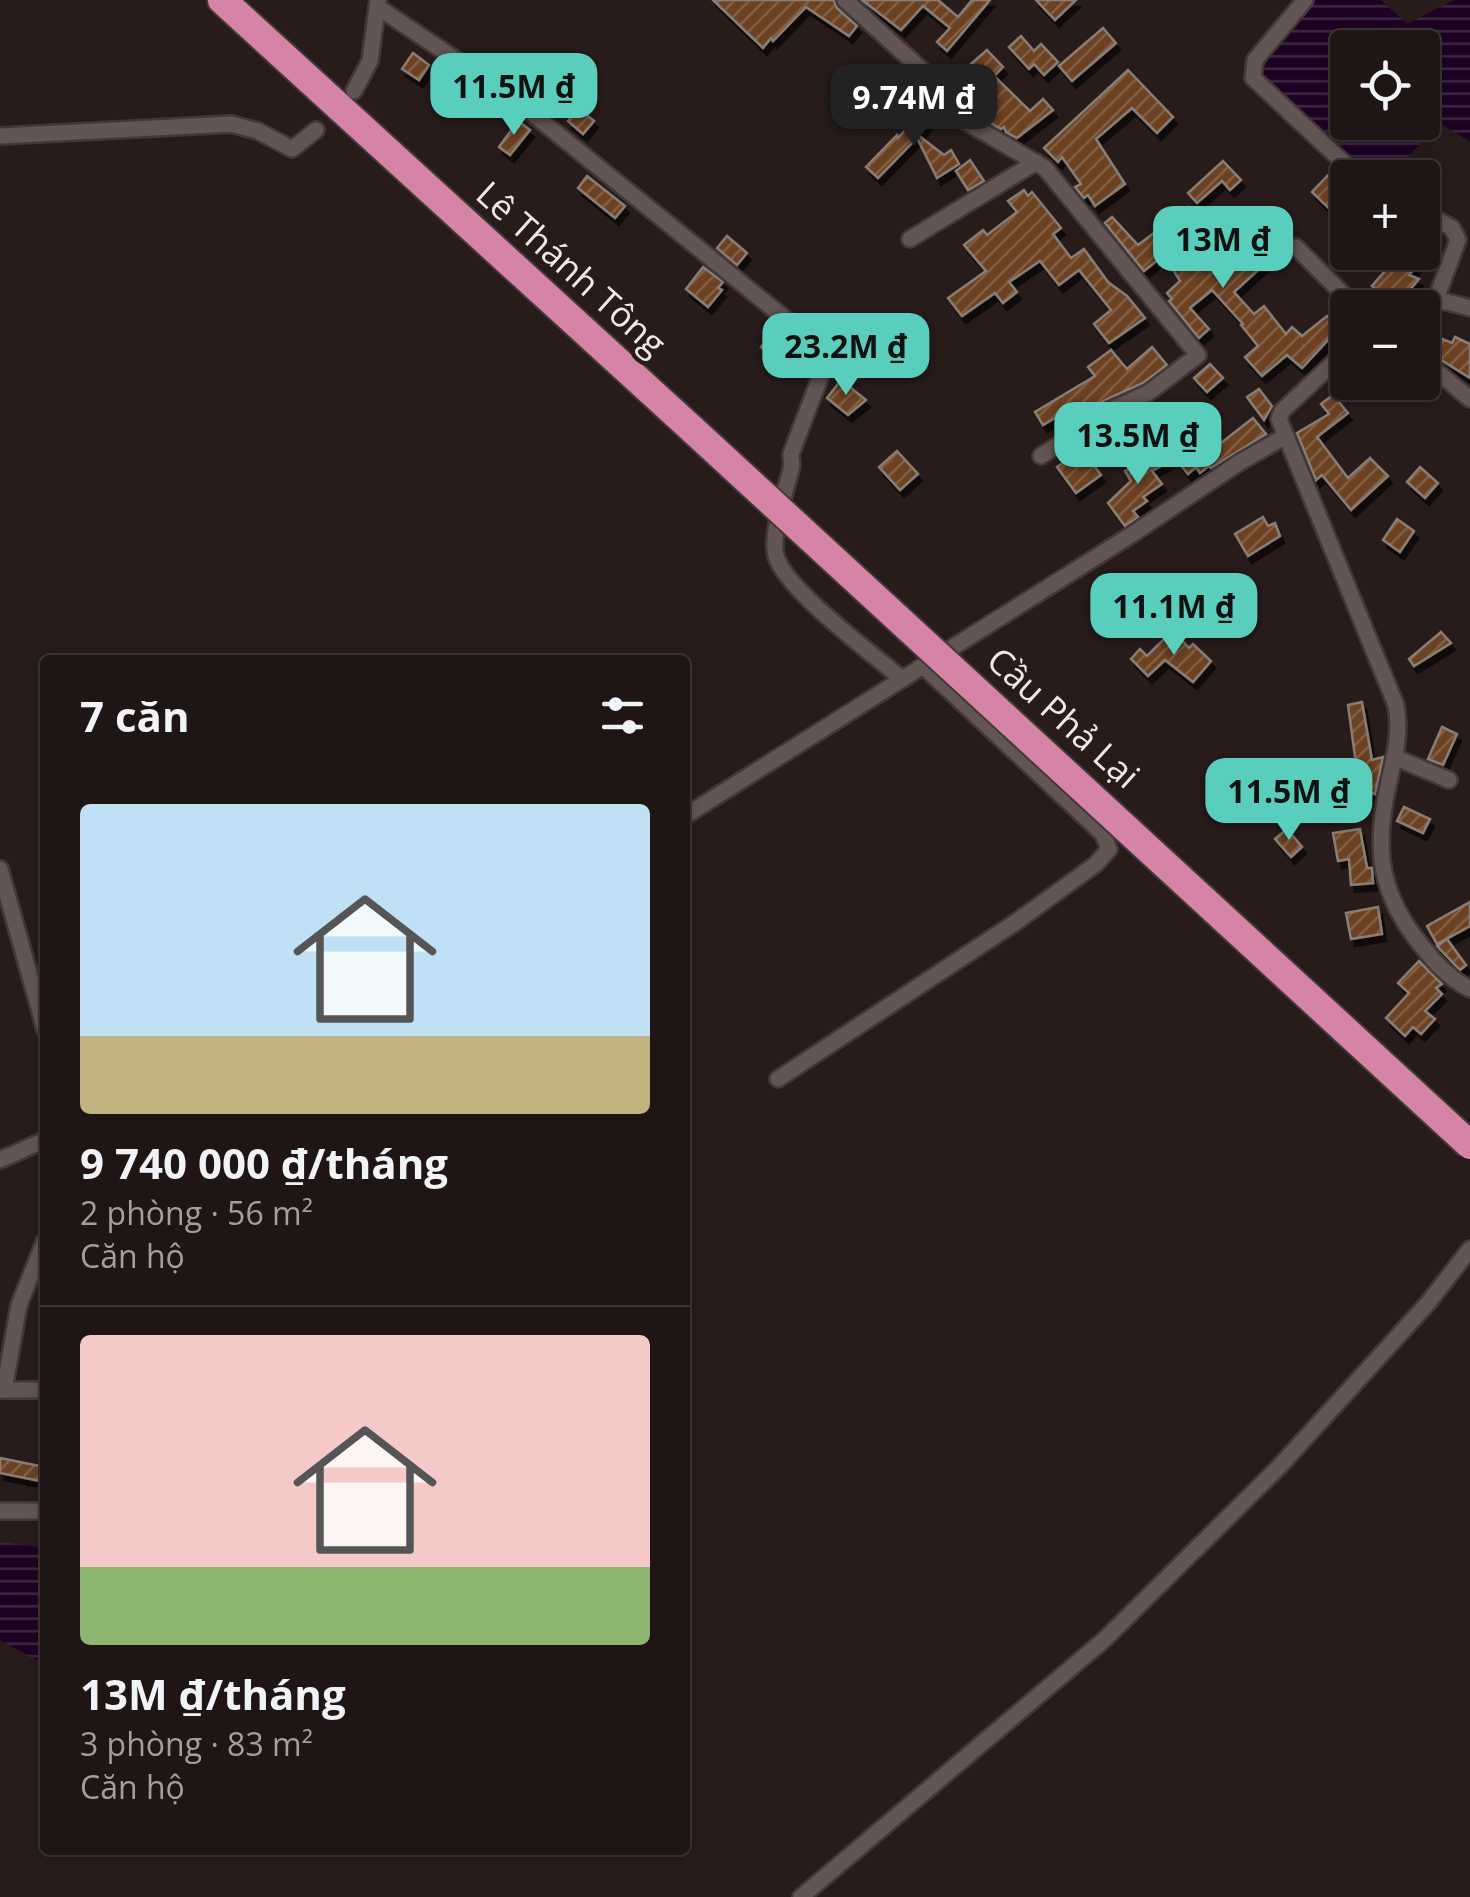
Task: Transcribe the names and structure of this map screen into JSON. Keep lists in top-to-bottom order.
{
  "streets": {
    "highway": ["Lê Thánh Tông", "Cầu Phả Lại"]
  },
  "crossings": [
    ["Lê Thánh Tông", "Cầu Phả Lại"]
  ],
  "page": {
    "map_buttons": ["+", "−"],
    "price": [
      "11.5M ₫",
      "9.74M ₫",
      "13M ₫",
      "23.2M ₫",
      "13.5M ₫",
      "11.1M ₫",
      "11.5M ₫"
    ],
    "heading": "7 căn",
    "list": [
      {
        "name": "9 740 000 ₫/tháng",
        "note": "2 phòng · 56 m² · Căn hộ"
      },
      {
        "name": "13M ₫/tháng",
        "note": "3 phòng · 83 m² · Căn hộ"
      }
    ]
  }
}
